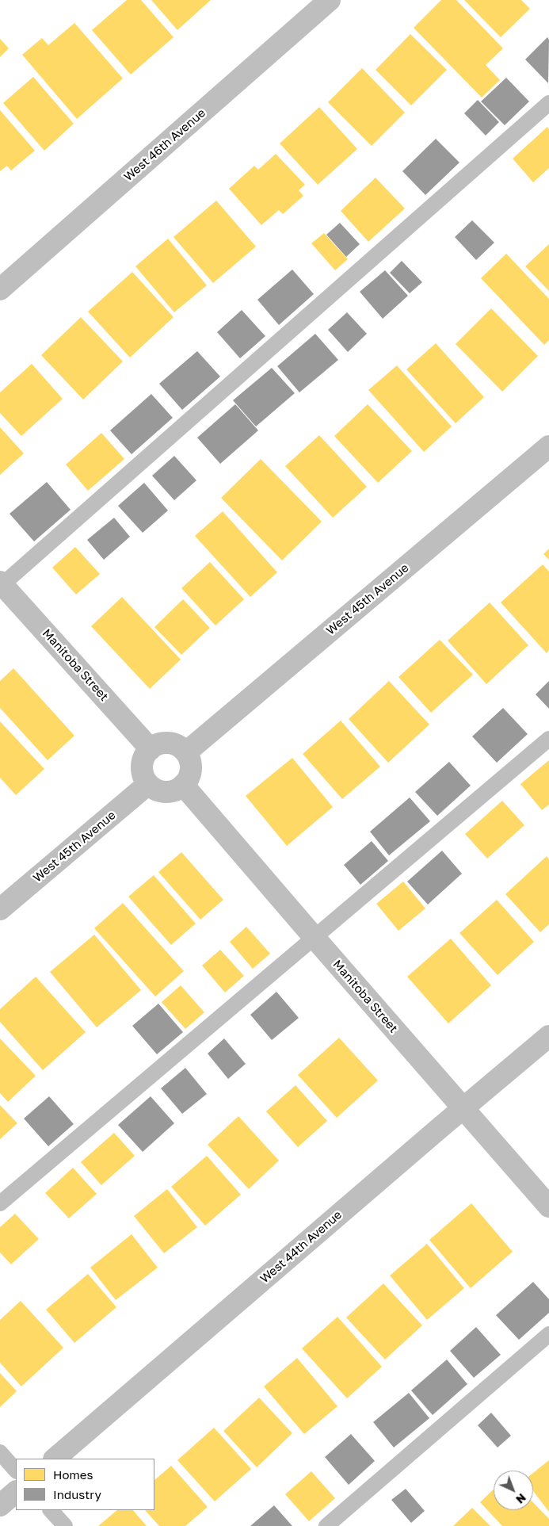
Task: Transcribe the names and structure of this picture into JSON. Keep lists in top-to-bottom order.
{
  "streets": {
    "street": [
      "West 46th Avenue",
      "West 45th Avenue",
      "Manitoba Street",
      "West 44th Avenue"
    ]
  },
  "crossings": [
    ["West 45th Avenue", "Manitoba Street"],
    ["Manitoba Street", "West 44th Avenue"]
  ],
  "legend": ["Homes", "Industry"],
  "north": "bottom right"
}
